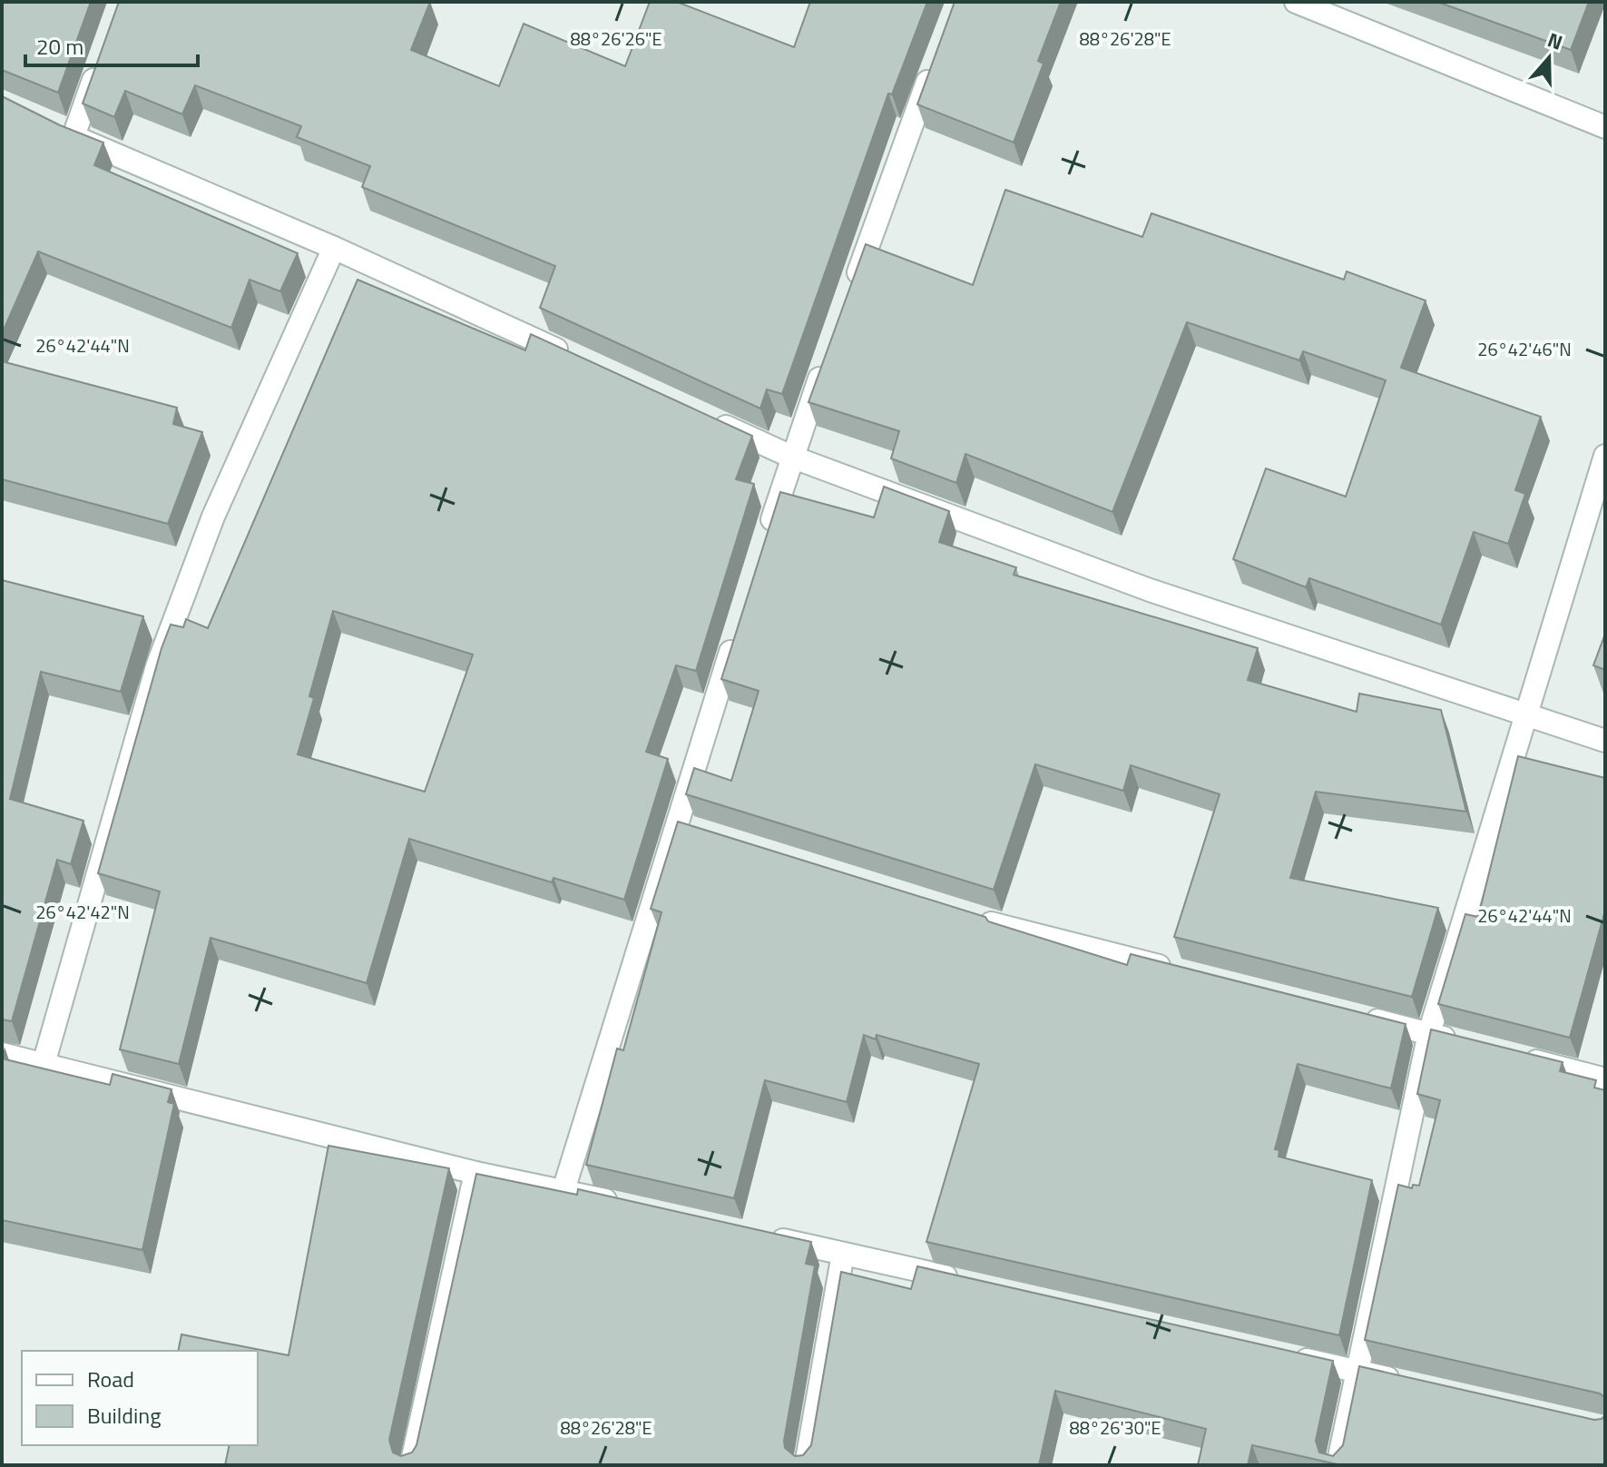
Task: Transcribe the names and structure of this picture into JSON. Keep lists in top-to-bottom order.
{
  "legend": ["Road", "Building"],
  "scale_bar": "20 m",
  "north": "top",
  "coordinates": [
    "88°26'26\"E",
    "88°26'28\"E",
    "26°42'44\"N",
    "26°42'46\"N",
    "26°42'42\"N",
    "88°26'30\"E"
  ]
}
